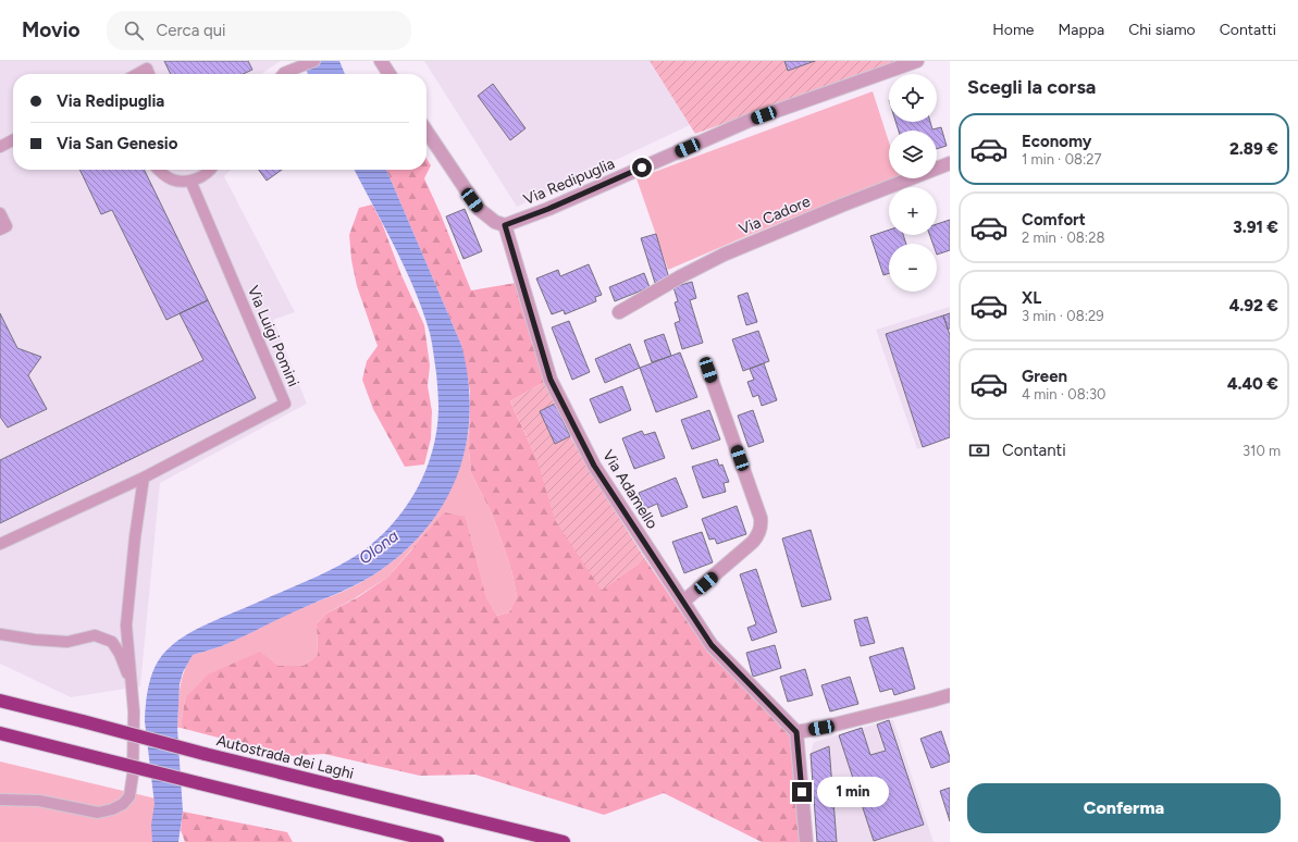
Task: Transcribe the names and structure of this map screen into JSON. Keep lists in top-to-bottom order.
{
  "streets": {
    "highway": ["Autostrada dei Laghi"],
    "street": ["Via Redipuglia", "Via Cadore", "Via Adamello"],
    "lane": ["Via Luigi Pomini"]
  },
  "crossings": [
    ["Via Redipuglia", "Via Adamello"]
  ],
  "water": ["Olona"],
  "page": {
    "header": "Movio",
    "search": "Cerca qui",
    "nav": [
      "Home",
      "Mappa",
      "Chi siamo",
      "Contatti"
    ],
    "heading": "Scegli la corsa",
    "map_buttons": ["+", "−"],
    "banner": ["Via Redipuglia", "Via San Genesio"],
    "list": [
      {
        "name": "Economy",
        "note": "1 min · 08:27",
        "value": "2.89 €"
      },
      {
        "name": "Comfort",
        "note": "2 min · 08:28",
        "value": "3.91 €"
      },
      {
        "name": "XL",
        "note": "3 min · 08:29",
        "value": "4.92 €"
      },
      {
        "name": "Green",
        "note": "4 min · 08:30",
        "value": "4.40 €"
      }
    ],
    "pay": ["Contanti", "310 m"],
    "buttons": "Conferma",
    "bubble": "1 min"
  }
}
